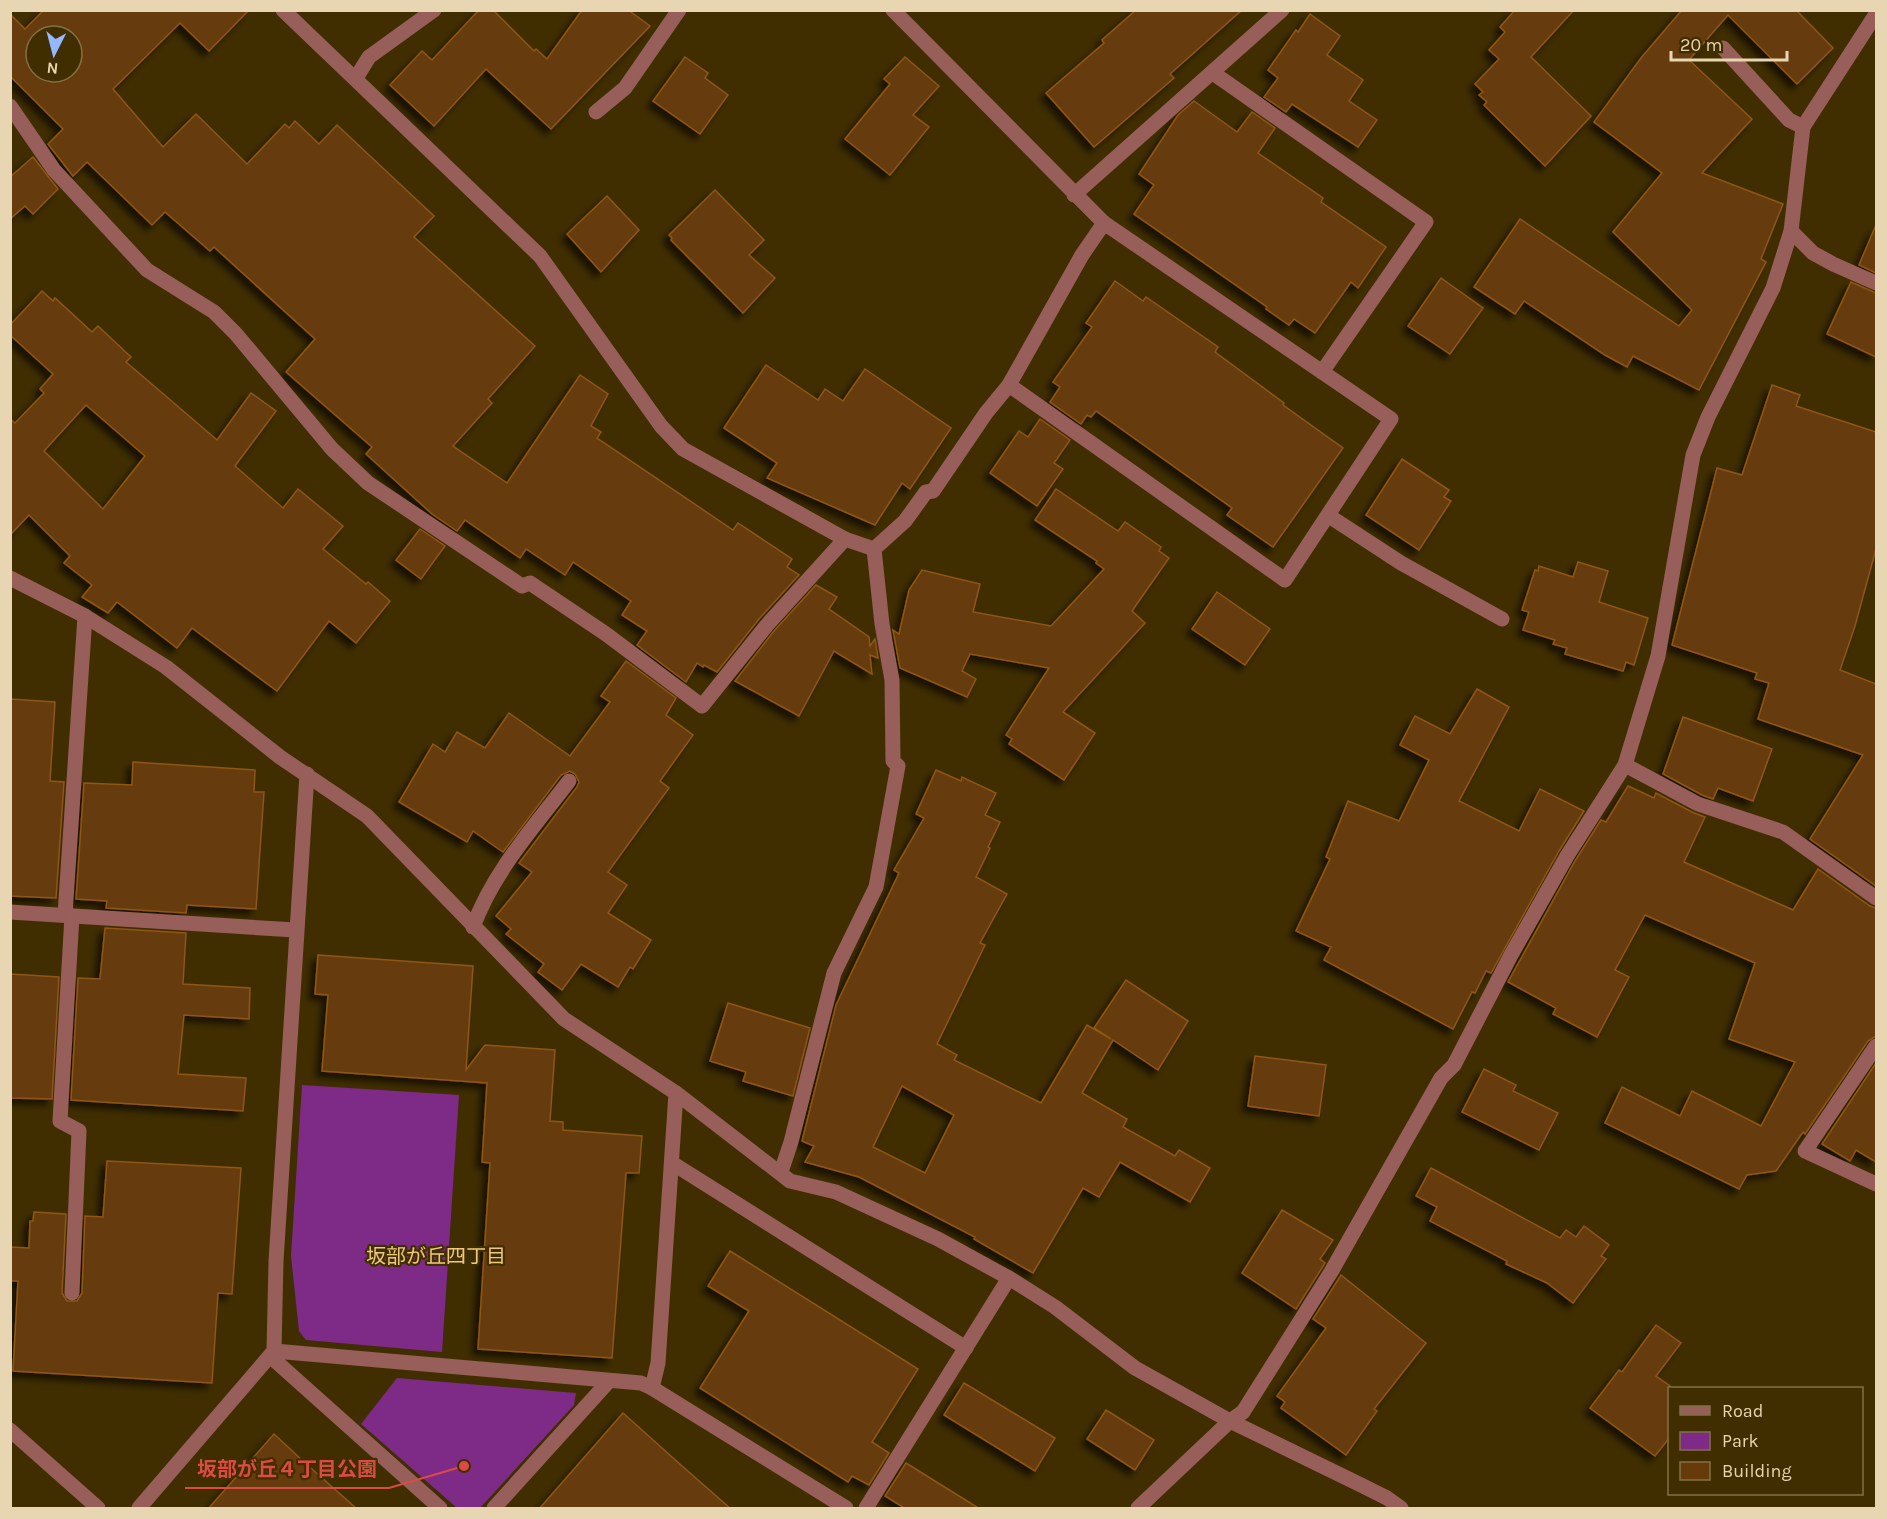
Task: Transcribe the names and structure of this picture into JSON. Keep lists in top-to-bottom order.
{
  "districts": ["坂部が丘四丁目"],
  "places": ["坂部が丘４丁目公園"],
  "legend": ["Road", "Park", "Building"],
  "scale_bar": "20 m",
  "north": "bottom"
}
